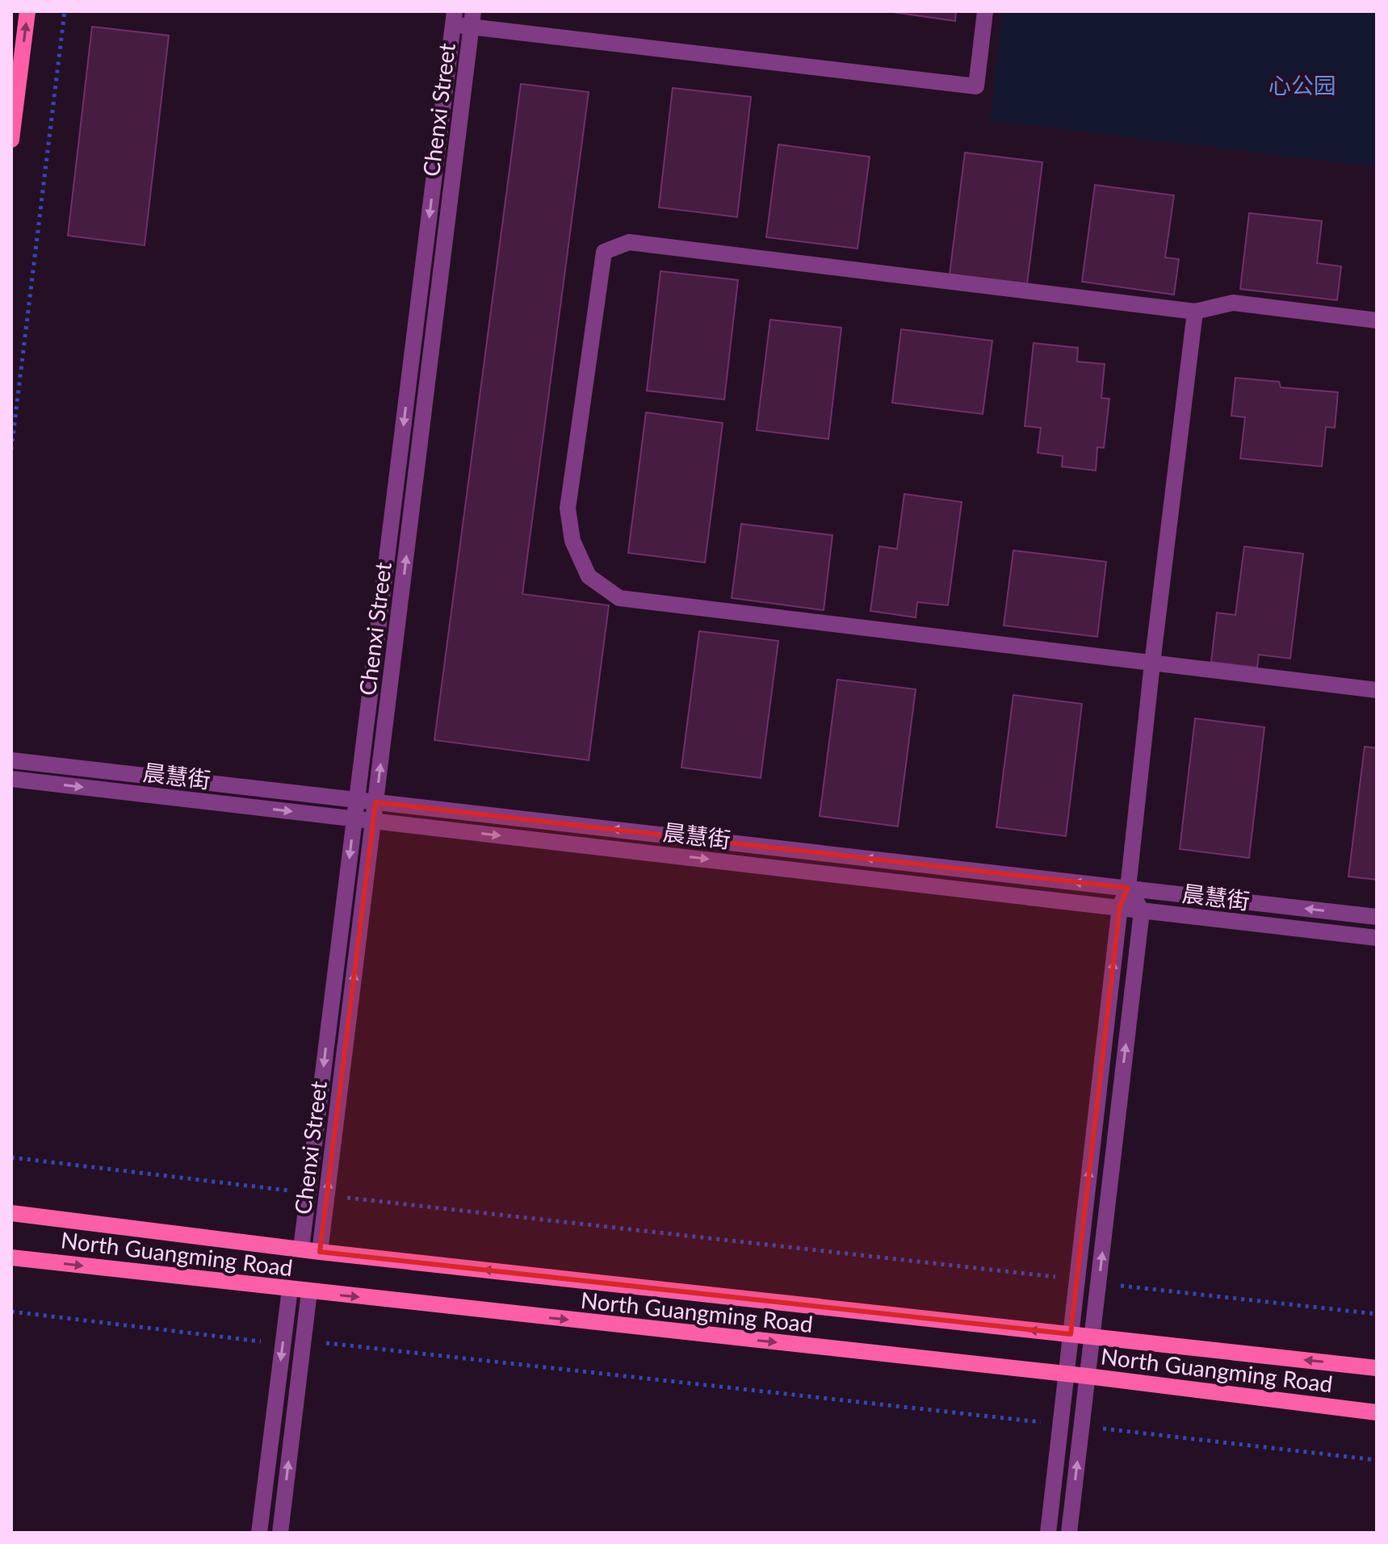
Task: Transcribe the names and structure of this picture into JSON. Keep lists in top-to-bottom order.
{
  "streets": {
    "main road": ["North Guangming Road"],
    "street": ["Chenxi Street", "晨慧街"]
  },
  "crossings": [
    ["Chenxi Street", "晨慧街"],
    ["Chenxi Street", "North Guangming Road"]
  ],
  "parks": ["心公园"]
}
